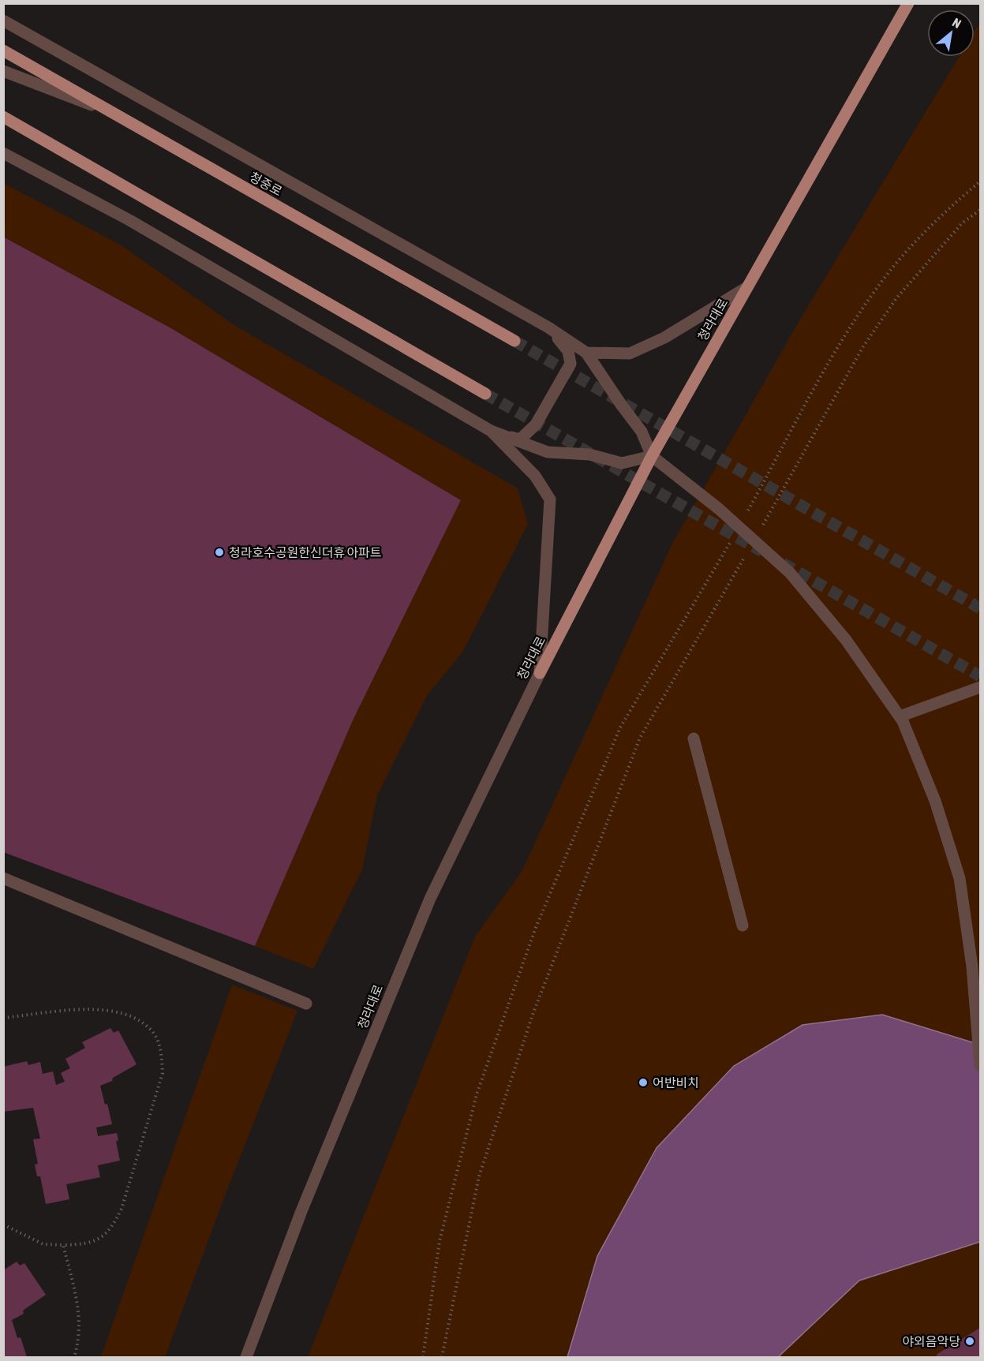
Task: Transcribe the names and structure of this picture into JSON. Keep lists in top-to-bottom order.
{
  "streets": {
    "main road": ["청중로", "청라대로"]
  },
  "places": ["청라호수공원한신더휴 아파트", "어반비치", "야외음악당"],
  "north": "top right"
}
